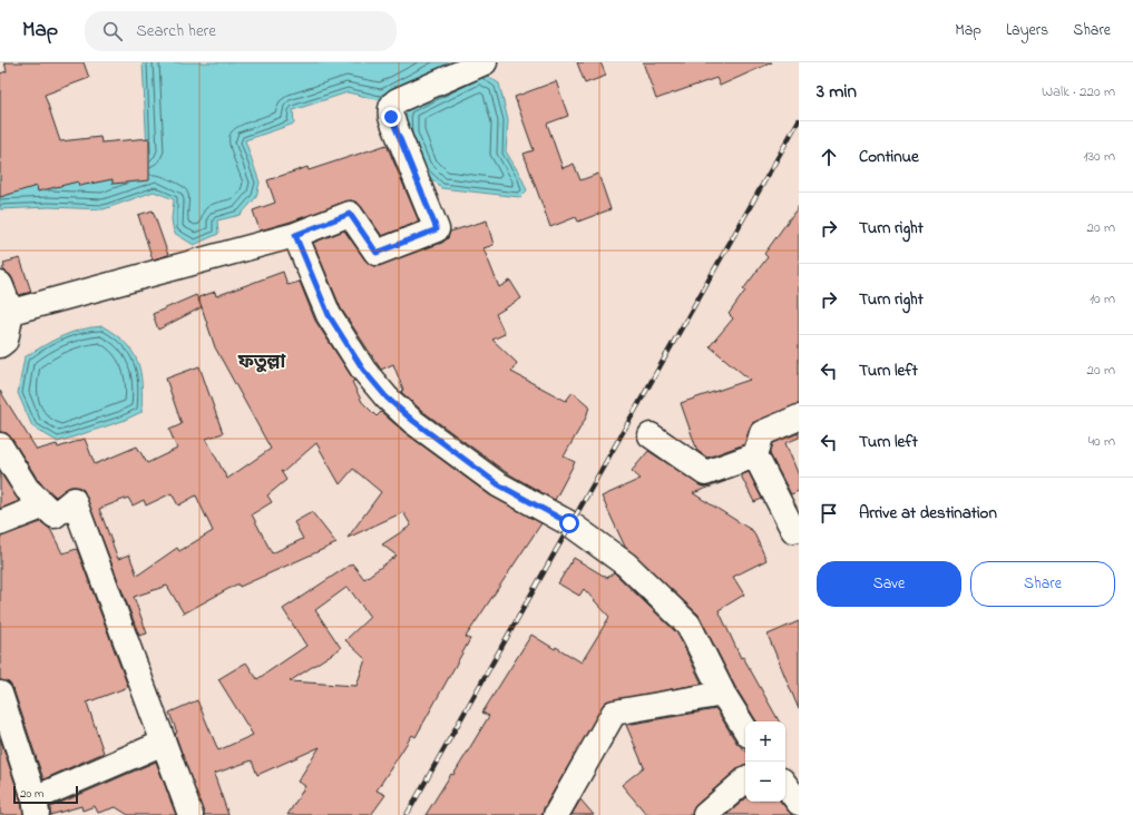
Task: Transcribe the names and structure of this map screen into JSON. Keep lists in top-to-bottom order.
{
  "districts": ["ফতুল্লা"],
  "scale_bar": "20 m",
  "page": {
    "header": "Map",
    "search": "Search here",
    "nav": ["Map", "Layers", "Share"],
    "heading": ["3 min", "Walk · 220 m"],
    "list": [
      ["Continue", "130 m"],
      ["Turn right", "20 m"],
      ["Turn right", "10 m"],
      ["Turn left", "20 m"],
      ["Turn left", "40 m"],
      "Arrive at destination"
    ],
    "buttons": ["Save", "Share"],
    "map_buttons": ["+", "−"],
    "scale": "20 m"
  }
}
